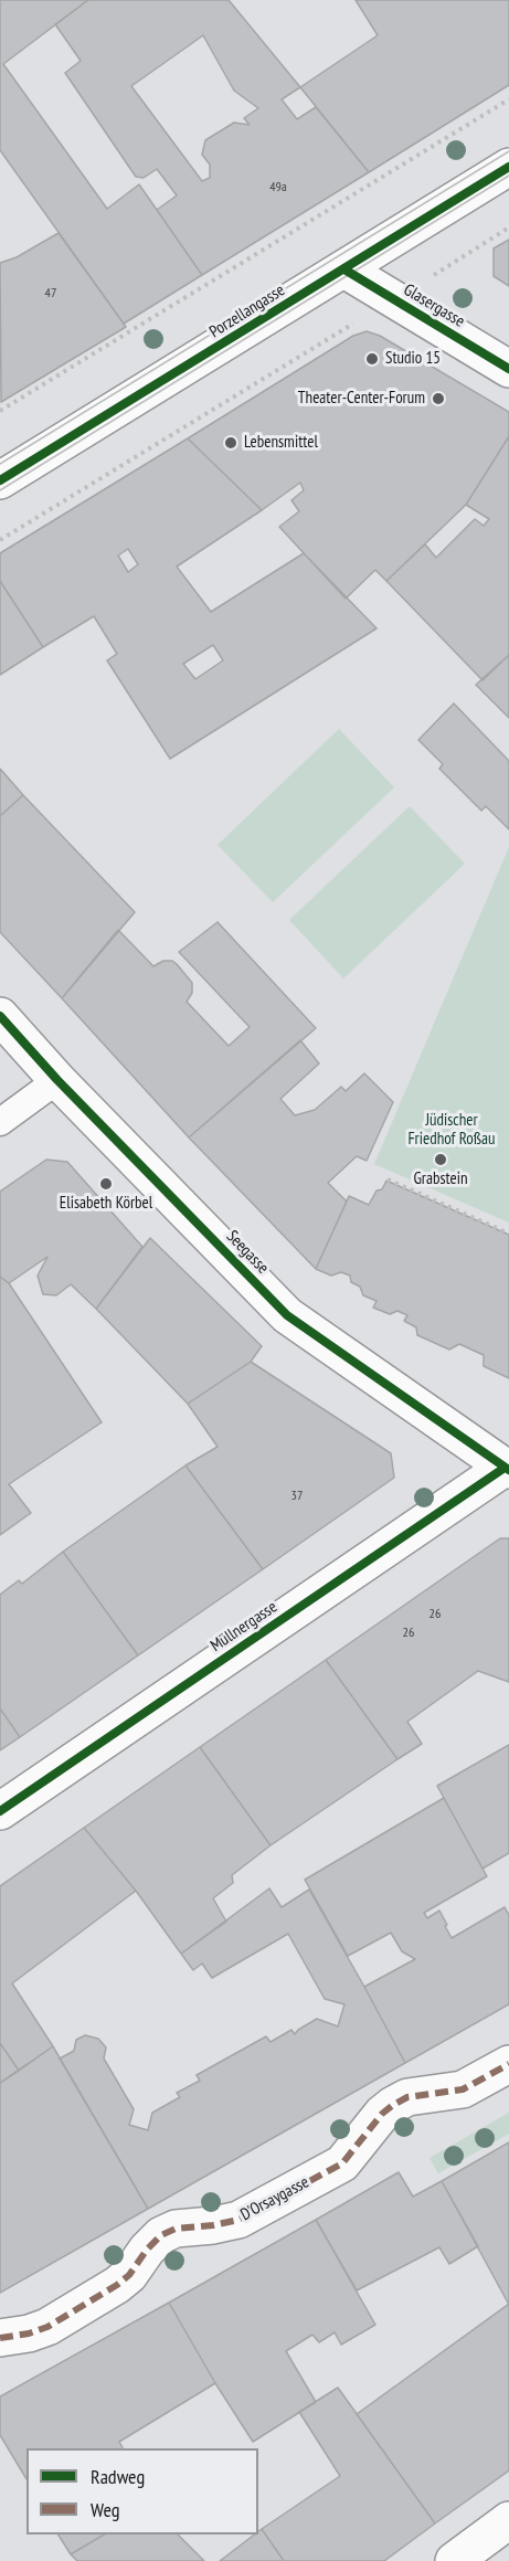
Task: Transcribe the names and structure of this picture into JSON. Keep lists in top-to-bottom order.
{
  "streets": {
    "street": [
      "Glasergasse",
      "Porzellangasse",
      "Seegasse",
      "Müllnergasse",
      "D'Orsaygasse"
    ]
  },
  "crossings": [
    ["Glasergasse", "Porzellangasse"],
    ["Seegasse", "Müllnergasse"]
  ],
  "parks": ["Jüdischer Friedhof Roßau"],
  "places": [
    "Studio 15",
    "Theater-Center-Forum",
    "Lebensmittel",
    "Grabstein",
    "Elisabeth Körbel"
  ],
  "house_numbers": [
    "49a",
    "47",
    "37",
    "26",
    "26"
  ],
  "legend": ["Radweg", "Weg"]
}
